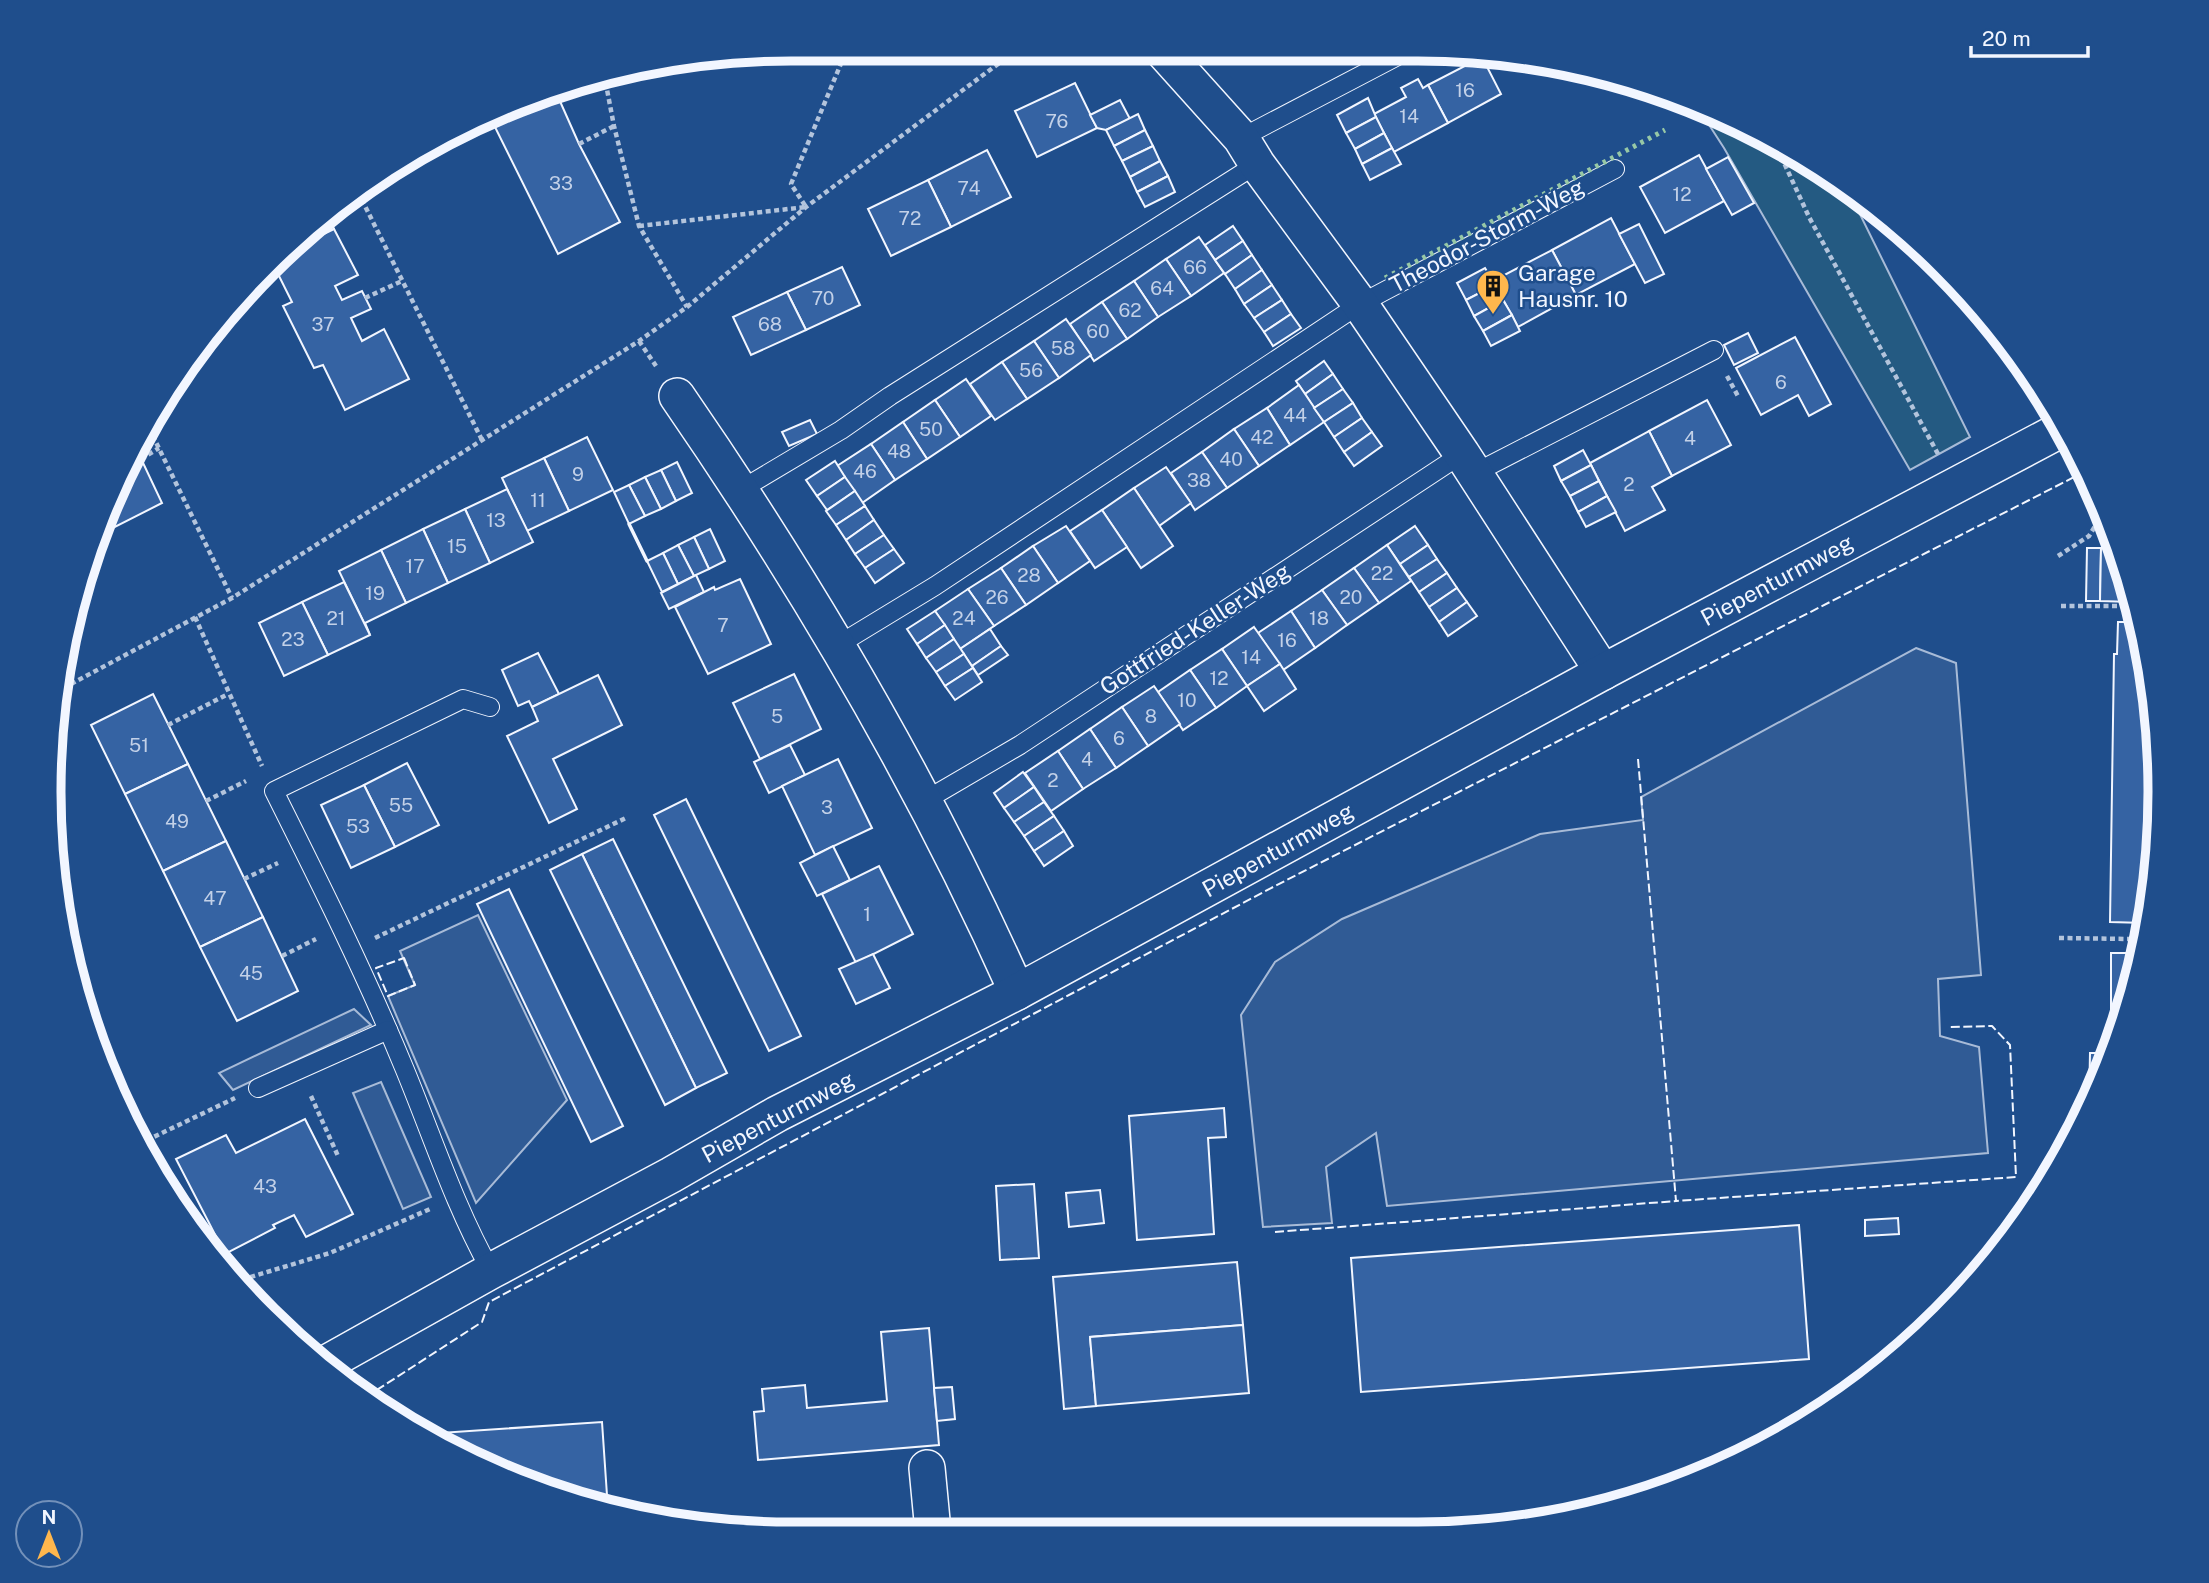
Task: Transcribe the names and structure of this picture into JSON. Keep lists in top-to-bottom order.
{
  "streets": {
    "street": ["Piepenturmweg"],
    "lane": ["Theodor-Storm-Weg", "Gottfried-Keller-Weg"]
  },
  "places": {
    "building": ["Garage Hausnr. 10"]
  },
  "house_numbers": [
    "16",
    "14",
    "76",
    "33",
    "74",
    "12",
    "72",
    "66",
    "64",
    "70",
    "62",
    "37",
    "68",
    "60",
    "58",
    "56",
    "6",
    "44",
    "50",
    "42",
    "4",
    "48",
    "40",
    "46",
    "9",
    "38",
    "2",
    "11",
    "13",
    "15",
    "17",
    "22",
    "28",
    "19",
    "26",
    "20",
    "21",
    "24",
    "18",
    "7",
    "23",
    "16",
    "14",
    "12",
    "10",
    "5",
    "8",
    "6",
    "51",
    "4",
    "2",
    "55",
    "3",
    "49",
    "53",
    "47",
    "1",
    "45",
    "43"
  ],
  "scale_bar": "20 m",
  "north": "top"
}
